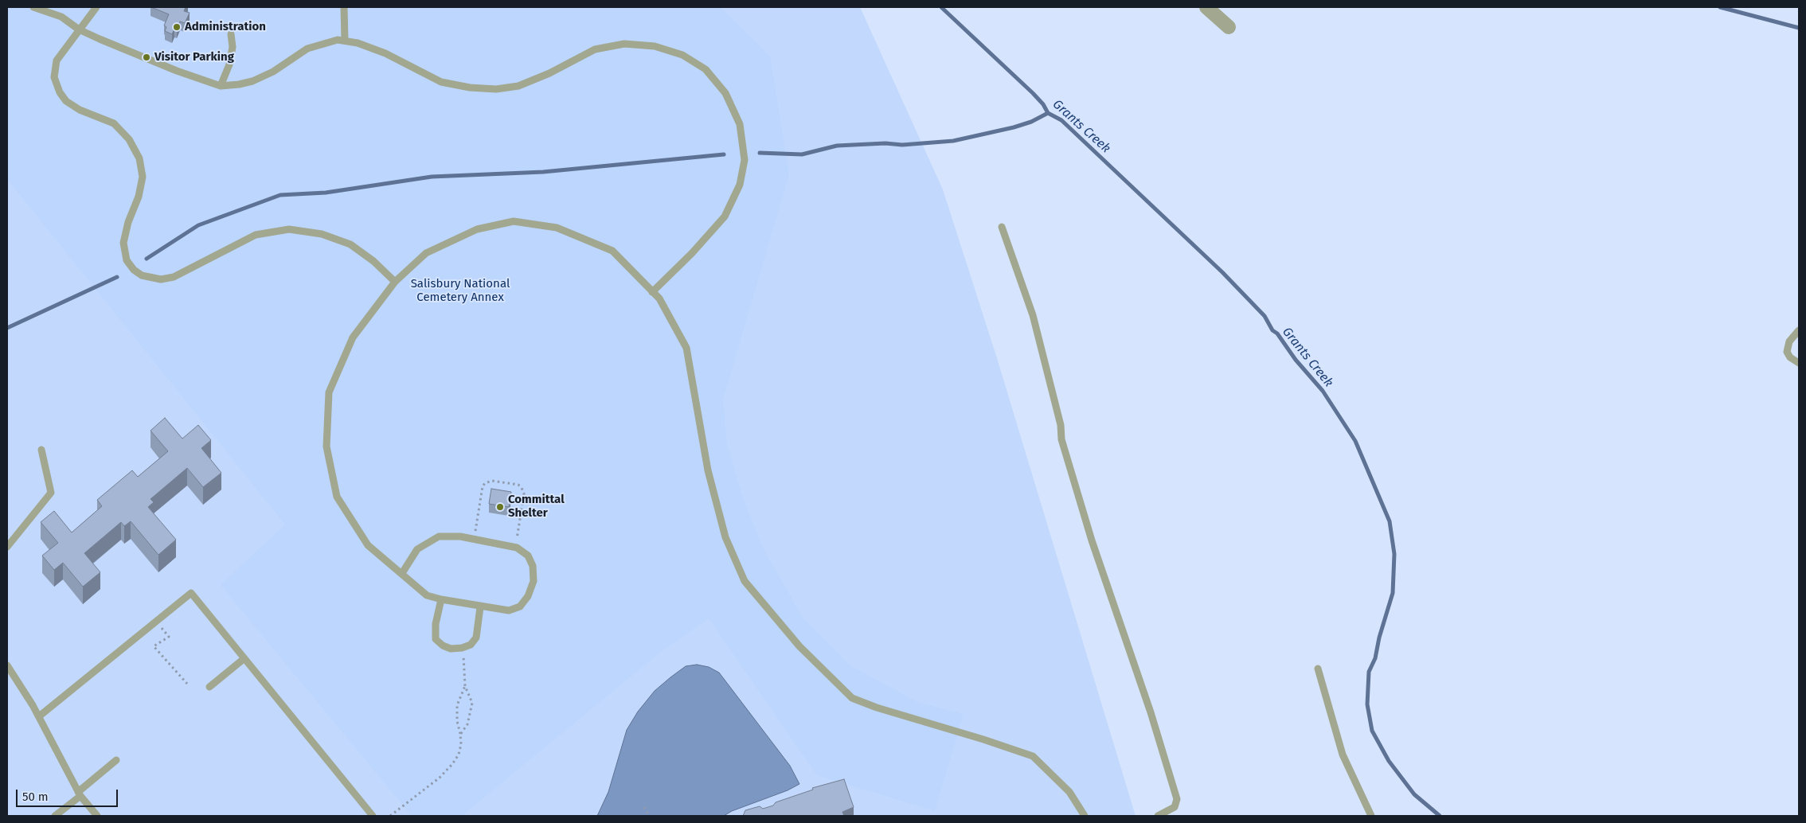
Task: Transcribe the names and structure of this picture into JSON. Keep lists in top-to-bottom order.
{
  "water": ["Grants Creek"],
  "parks": ["Salisbury National Cemetery Annex"],
  "places": ["Administration", "Visitor Parking", "Committal Shelter"],
  "scale_bar": "50 m"
}
